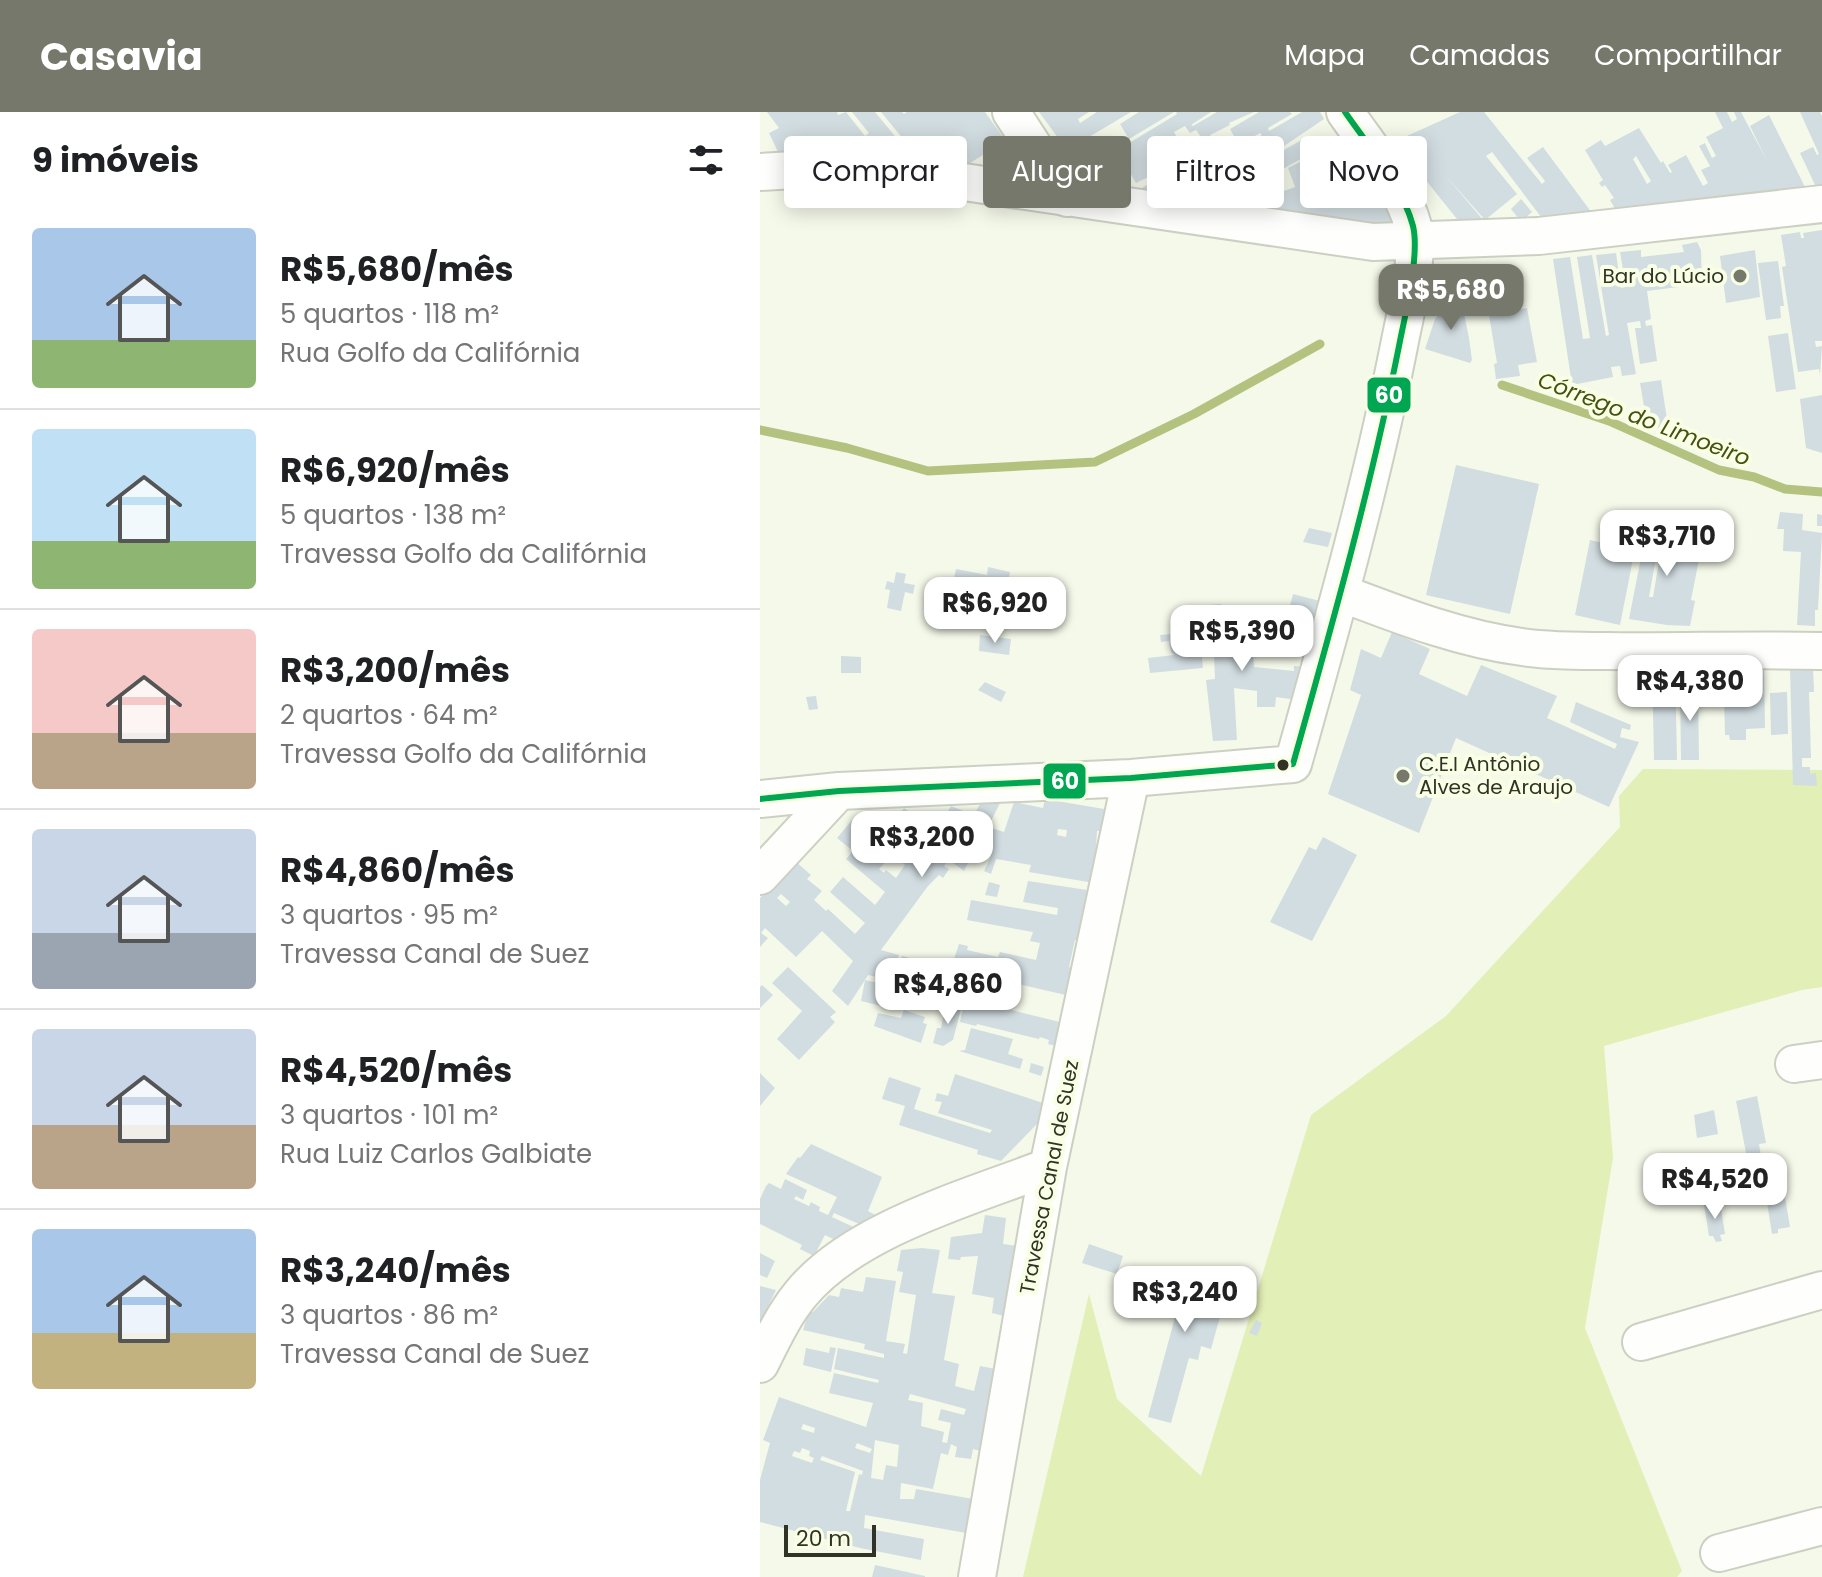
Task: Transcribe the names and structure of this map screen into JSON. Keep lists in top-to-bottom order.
{
  "streets": {
    "street": ["Travessa Canal de Suez"]
  },
  "water": ["Córrego do Limoeiro"],
  "places": ["Bar do Lúcio", "C.E.I Antônio Alves de Araujo"],
  "lines": ["transit line 60"],
  "scale_bar": "20 m",
  "page": {
    "header": "Casavia",
    "nav": ["Mapa", "Camadas", "Compartilhar"],
    "heading": "9 imóveis",
    "chip": [
      "Comprar",
      "Alugar",
      "Filtros",
      "Novo"
    ],
    "list": [
      {
        "name": "R$5,680/mês",
        "note": "5 quartos · 118 m² · Rua Golfo da Califórnia"
      },
      {
        "name": "R$6,920/mês",
        "note": "5 quartos · 138 m² · Travessa Golfo da Califórnia"
      },
      {
        "name": "R$3,200/mês",
        "note": "2 quartos · 64 m² · Travessa Golfo da Califórnia"
      },
      {
        "name": "R$4,860/mês",
        "note": "3 quartos · 95 m² · Travessa Canal de Suez"
      },
      {
        "name": "R$4,520/mês",
        "note": "3 quartos · 101 m² · Rua Luiz Carlos Galbiate"
      },
      {
        "name": "R$3,240/mês",
        "note": "3 quartos · 86 m² · Travessa Canal de Suez"
      }
    ],
    "price": [
      "R$5,680",
      "R$3,710",
      "R$6,920",
      "R$5,390",
      "R$4,380",
      "R$3,200",
      "R$4,860",
      "R$4,520",
      "R$3,240"
    ],
    "scale": "20 m"
  }
}
